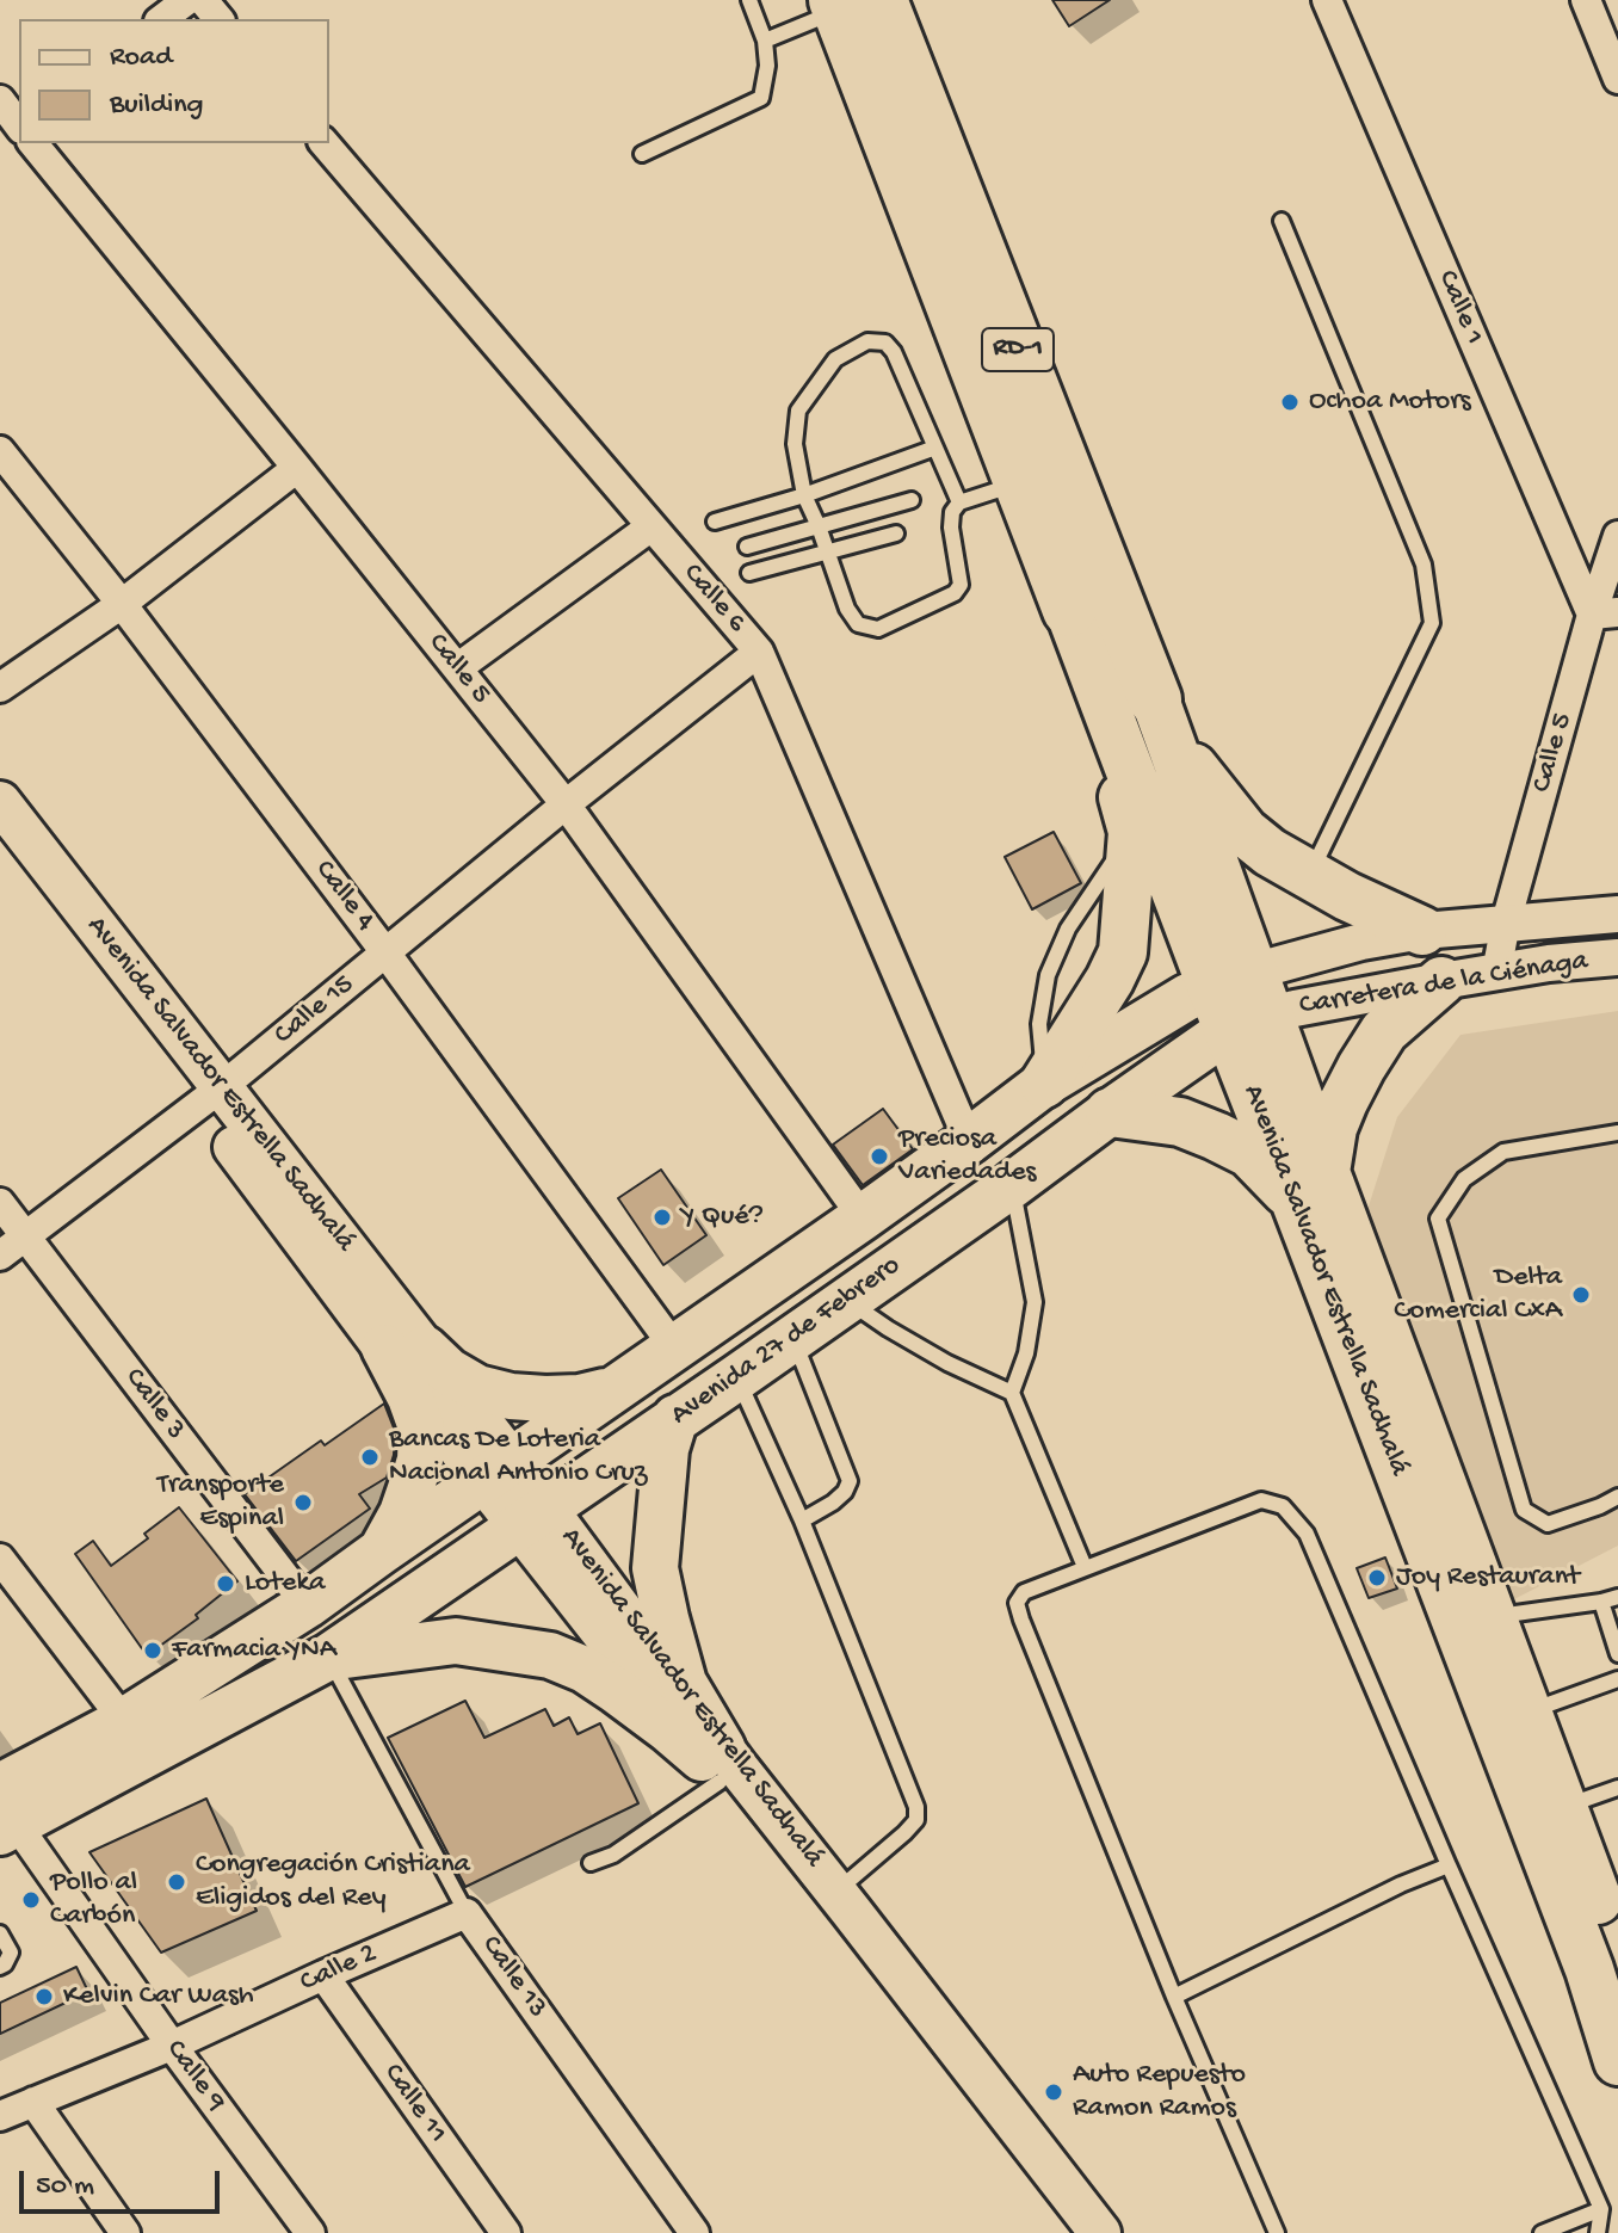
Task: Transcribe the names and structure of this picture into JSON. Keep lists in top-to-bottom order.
{
  "streets": {
    "highway": ["RD-1", "Avenida Salvador Estrella Sadhalá"],
    "main road": ["Avenida 27 de Febrero"],
    "street": [
      "Calle 1",
      "Calle 6",
      "Calle 5",
      "Calle 4",
      "Carretera de la Ciénaga",
      "Calle 15",
      "Calle 3",
      "Calle 2",
      "Calle 13",
      "Calle 9",
      "Calle 11"
    ]
  },
  "crossings": [
    ["Calle 1", "Calle 5"],
    ["RD-1", "Avenida Salvador Estrella Sadhalá"],
    ["Calle 6", "Calle 15"],
    ["Calle 6", "Avenida 27 de Febrero"],
    ["Calle 5", "Carretera de la Ciénaga"],
    ["Calle 5", "Calle 15"],
    ["Calle 5", "Avenida 27 de Febrero"],
    ["Calle 4", "Calle 15"],
    ["Calle 4", "Avenida 27 de Febrero"],
    ["Carretera de la Ciénaga", "Avenida Salvador Estrella Sadhalá"],
    ["Carretera de la Ciénaga", "Avenida 27 de Febrero"],
    ["Calle 15", "Avenida Salvador Estrella Sadhalá"],
    ["Calle 15", "Calle 3"],
    ["Avenida Salvador Estrella Sadhalá", "Avenida 27 de Febrero"],
    ["Avenida 27 de Febrero", "Calle 3"],
    ["Avenida 27 de Febrero", "Calle 13"],
    ["Avenida 27 de Febrero", "Calle 9"],
    ["Calle 2", "Calle 13"],
    ["Calle 2", "Calle 9"],
    ["Calle 2", "Calle 11"]
  ],
  "places": [
    "Ochoa Motors",
    "Preciosa Variedades",
    "Y Qué?",
    "Delta Comercial CxA",
    "Bancas De Loteria Nacional Antonio Cruz",
    "Transporte Espinal",
    "Joy Restaurant",
    "Loteka",
    "Farmacia YNA",
    "Congregación Cristiana Eligidos del Rey",
    "Pollo al Carbón",
    "Kelvin Car Wash",
    "Auto Repuesto Ramon Ramos"
  ],
  "legend": ["Road", "Building"],
  "scale_bar": "50 m"
}
